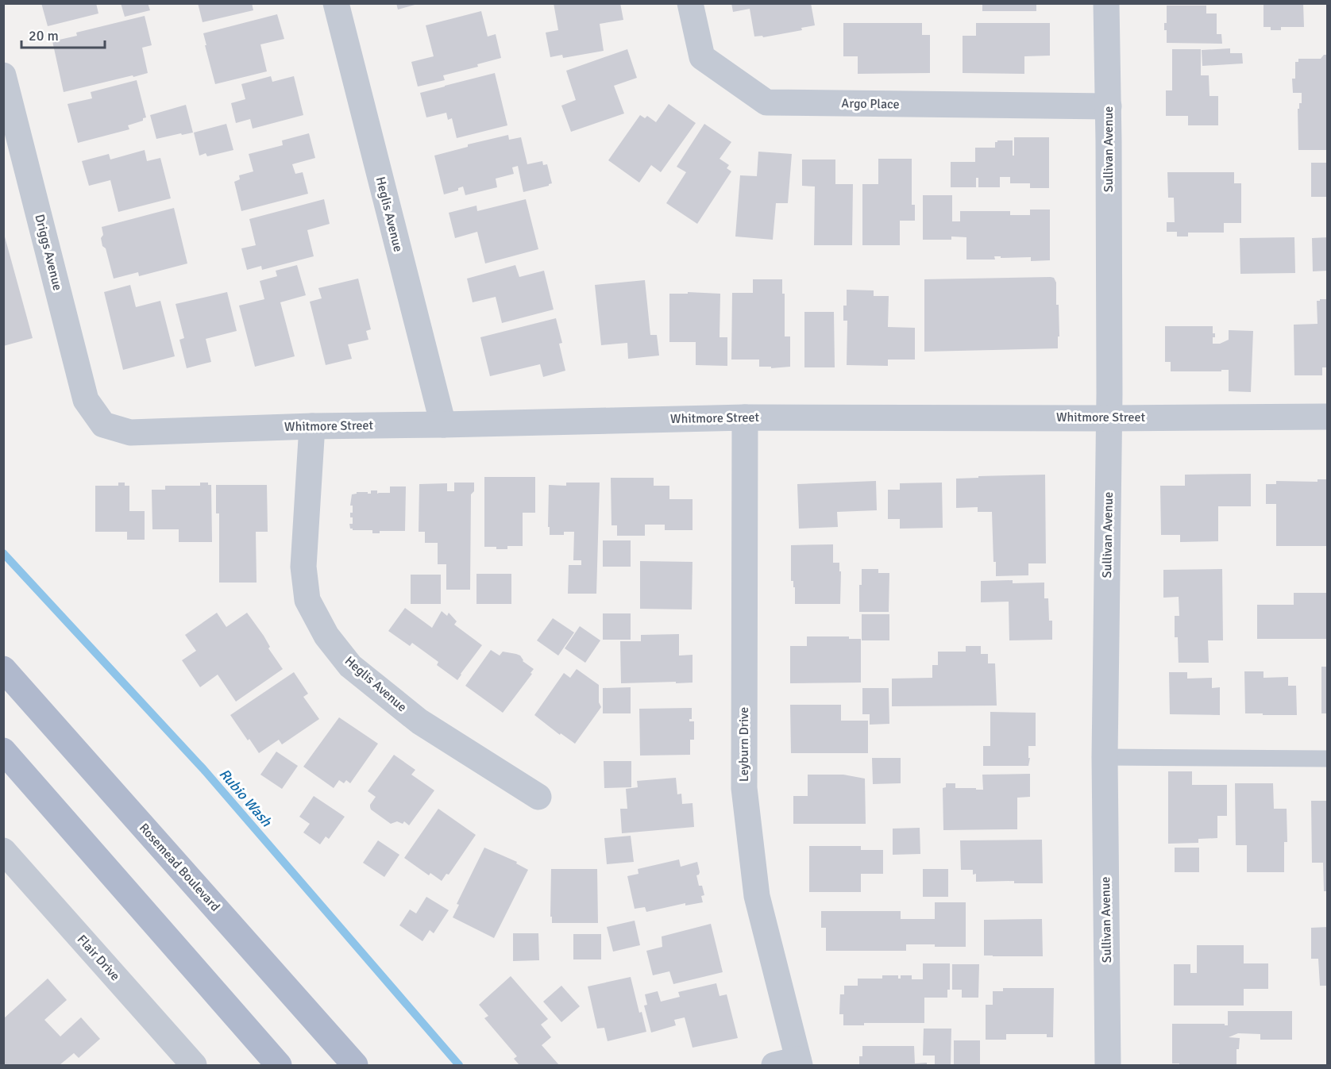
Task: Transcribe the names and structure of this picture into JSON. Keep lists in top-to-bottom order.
{
  "streets": {
    "main road": ["Rosemead Boulevard"],
    "street": [
      "Argo Place",
      "Sullivan Avenue",
      "Heglis Avenue",
      "Driggs Avenue",
      "Whitmore Street",
      "Leyburn Drive",
      "Flair Drive"
    ]
  },
  "crossings": [
    ["Argo Place", "Sullivan Avenue"],
    ["Sullivan Avenue", "Whitmore Street"],
    ["Heglis Avenue", "Whitmore Street"],
    ["Driggs Avenue", "Whitmore Street"],
    ["Whitmore Street", "Leyburn Drive"]
  ],
  "water": ["Rubio Wash"],
  "scale_bar": "20 m"
}
